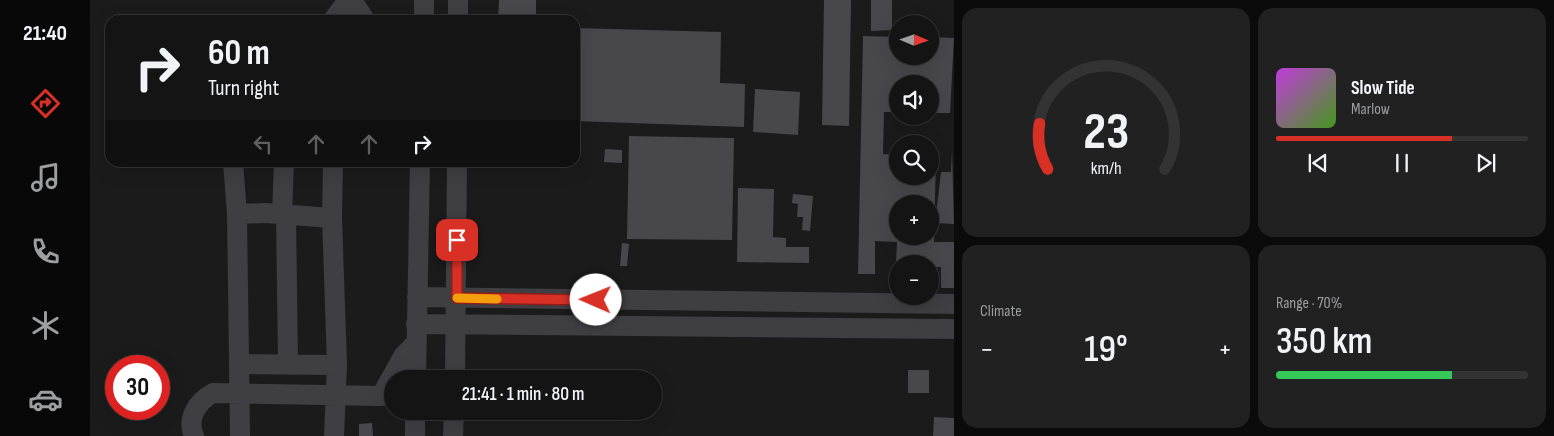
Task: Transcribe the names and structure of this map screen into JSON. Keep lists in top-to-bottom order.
{
  "north": "right",
  "page": {
    "tabs": "21:40",
    "map_buttons": ["+", "−"],
    "turn": ["60 m", "Turn right"],
    "song": ["Slow Tide", "Marlow"],
    "tile": [
      "Climate",
      ["Range · 70%", "350 km"]
    ],
    "heat": ["−", "19°", "+"],
    "limit": "30",
    "trip": "21:41 · 1 min · 80 m",
    "gauge": ["23", "km/h"]
  }
}
